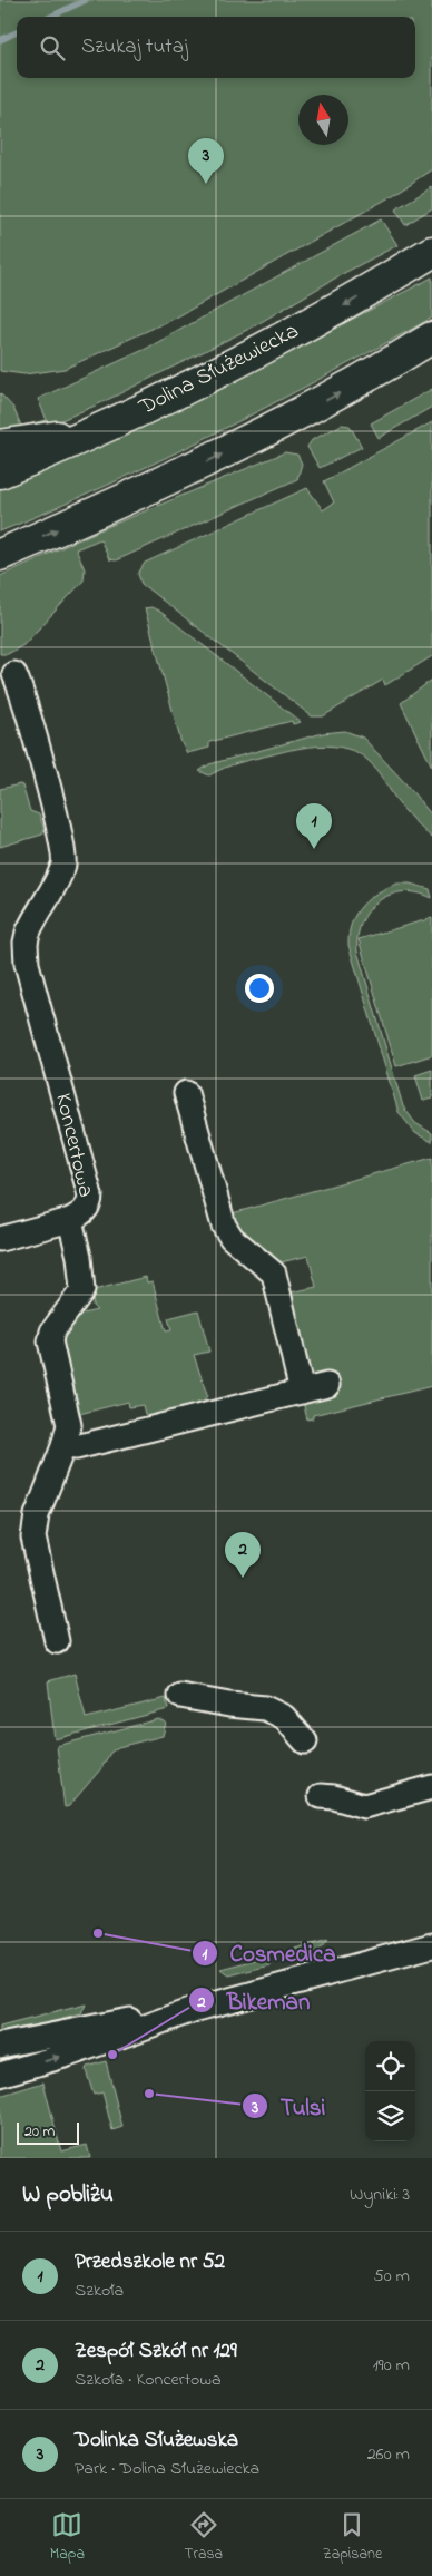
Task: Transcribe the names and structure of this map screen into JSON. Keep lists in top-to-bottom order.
{
  "streets": {
    "main road": ["Dolina Służewiecka"],
    "street": ["Koncertowa"]
  },
  "places": ["Cosmedica", "Bikeman", "Tulsi"],
  "scale_bar": "20 m",
  "north": "top",
  "page": {
    "search": "Szukaj tutaj",
    "pins": ["3", "1", "2"],
    "scale": "20 m",
    "heading": ["W pobliżu", "Wyniki: 3"],
    "list": [
      {
        "mark": "1",
        "name": "Przedszkole nr 52",
        "note": "Szkoła",
        "value": "50 m"
      },
      {
        "mark": "2",
        "name": "Zespół Szkół nr 129",
        "note": "Szkoła · Koncertowa",
        "value": "190 m"
      },
      {
        "mark": "3",
        "name": "Dolinka Służewska",
        "note": "Park · Dolina Służewiecka",
        "value": "260 m"
      }
    ],
    "nav": ["Mapa", "Trasa", "Zapisane"]
  }
}
